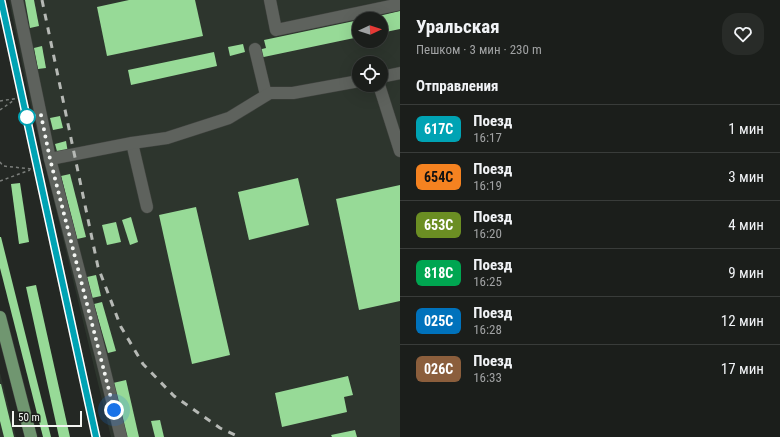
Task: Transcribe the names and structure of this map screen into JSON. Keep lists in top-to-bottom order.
{
  "scale_bar": "50 m",
  "north": "right",
  "page": {
    "heading": [
      ["Уральская", "Пешком · 3 мин · 230 m"],
      "Отправления"
    ],
    "list": [
      {
        "mark": "617C",
        "name": "Поезд",
        "note": "16:17",
        "value": "1 мин"
      },
      {
        "mark": "654С",
        "name": "Поезд",
        "note": "16:19",
        "value": "3 мин"
      },
      {
        "mark": "653С",
        "name": "Поезд",
        "note": "16:20",
        "value": "4 мин"
      },
      {
        "mark": "818С",
        "name": "Поезд",
        "note": "16:25",
        "value": "9 мин"
      },
      {
        "mark": "025С",
        "name": "Поезд",
        "note": "16:28",
        "value": "12 мин"
      },
      {
        "mark": "026С",
        "name": "Поезд",
        "note": "16:33",
        "value": "17 мин"
      }
    ],
    "scale": "50 m"
  }
}
